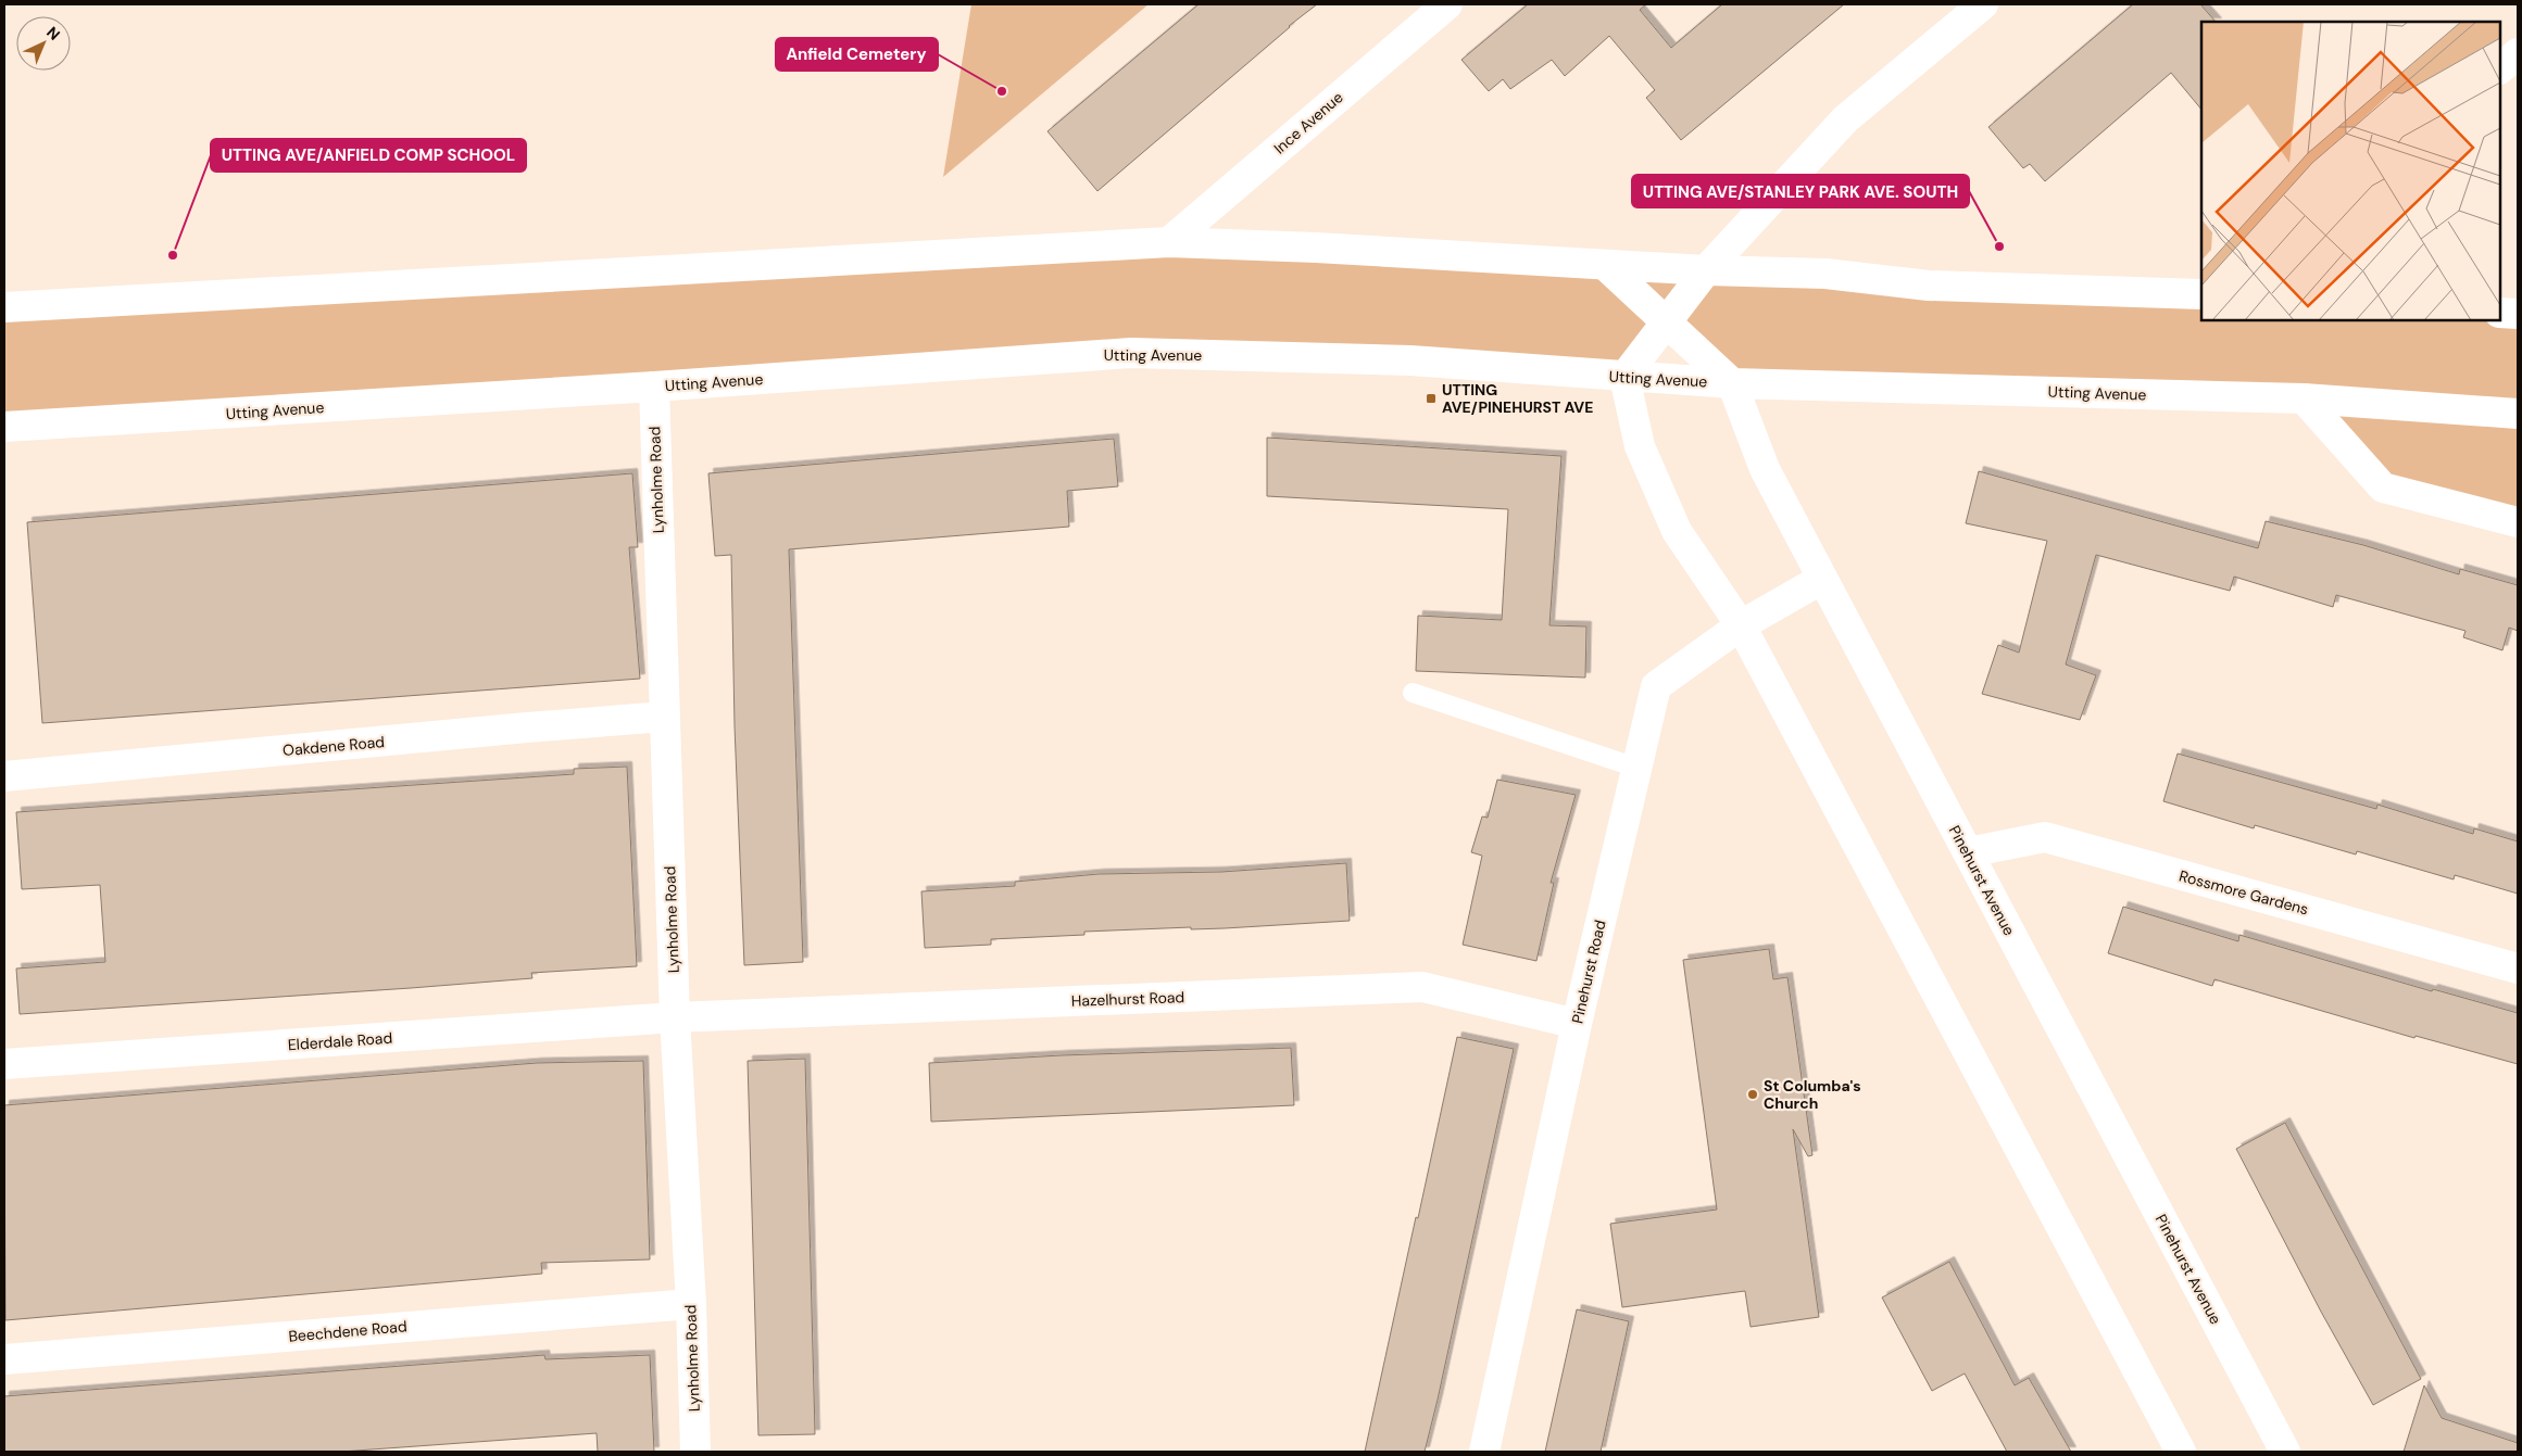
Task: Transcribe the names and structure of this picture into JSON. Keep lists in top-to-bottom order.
{
  "streets": {
    "street": [
      "Ince Avenue",
      "Utting Avenue",
      "Lynholme Road",
      "Oakdene Road",
      "Pinehurst Avenue",
      "Rossmore Gardens",
      "Pinehurst Road",
      "Hazelhurst Road",
      "Elderdale Road",
      "Beechdene Road"
    ]
  },
  "crossings": [
    ["Utting Avenue", "Lynholme Road"],
    ["Utting Avenue", "Pinehurst Avenue"],
    ["Lynholme Road", "Oakdene Road"],
    ["Lynholme Road", "Hazelhurst Road"],
    ["Lynholme Road", "Elderdale Road"],
    ["Lynholme Road", "Beechdene Road"],
    ["Pinehurst Avenue", "Rossmore Gardens"],
    ["Pinehurst Avenue", "Pinehurst Road"],
    ["Pinehurst Road", "Hazelhurst Road"],
    ["Hazelhurst Road", "Elderdale Road"]
  ],
  "places": {
    "other": [
      "Anfield Cemetery",
      "UTTING AVE/STANLEY PARK AVE. SOUTH",
      "UTTING AVE/ANFIELD COMP SCHOOL",
      "St Columba's Church"
    ],
    "transit": ["UTTING AVE/PINEHURST AVE"]
  },
  "north": "top right"
}
